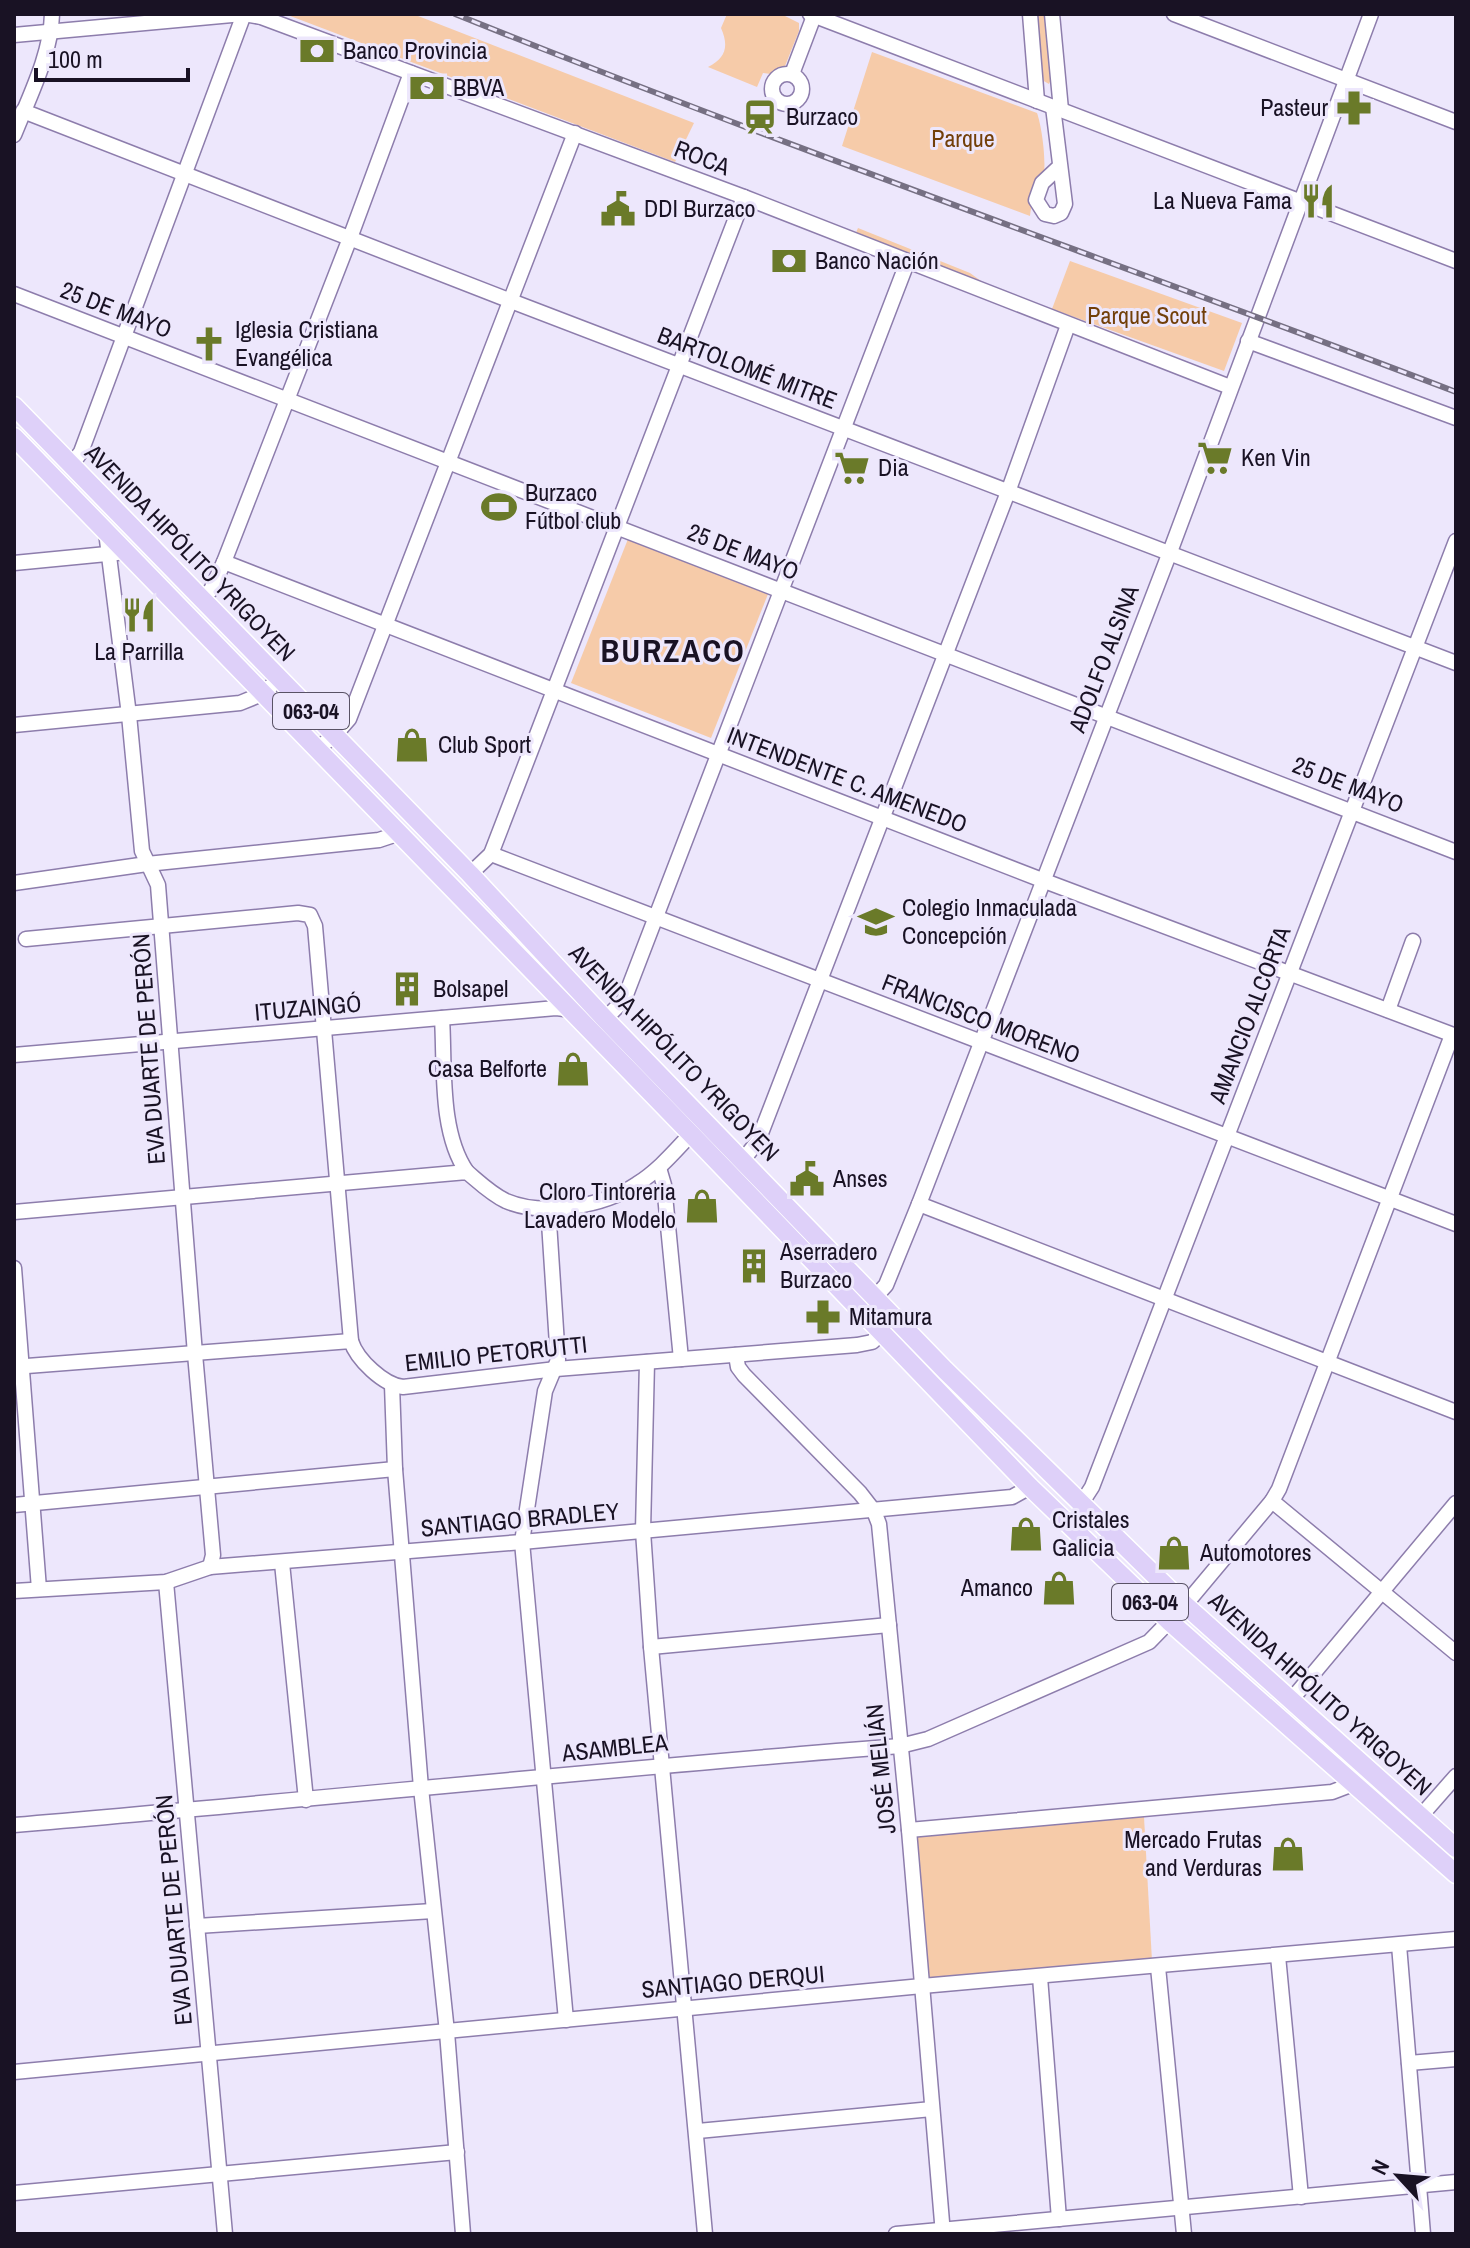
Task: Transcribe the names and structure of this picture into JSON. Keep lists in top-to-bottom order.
{
  "streets": {
    "main road": ["AVENIDA HIPÓLITO YRIGOYEN", "063-04"],
    "street": [
      "ROCA",
      "25 DE MAYO",
      "BARTOLOMÉ MITRE",
      "ADOLFO ALSINA",
      "INTENDENTE C. AMENEDO",
      "ITUZAINGÓ",
      "AMANCIO ALCORTA",
      "FRANCISCO MORENO",
      "EVA DUARTE DE PERÓN",
      "EMILIO PETORUTTI",
      "SANTIAGO BRADLEY",
      "ASAMBLEA",
      "JOSÉ MELIÁN",
      "SANTIAGO DERQUI"
    ]
  },
  "crossings": [
    ["ROCA", "ADOLFO ALSINA"],
    ["25 DE MAYO", "ADOLFO ALSINA"],
    ["25 DE MAYO", "AMANCIO ALCORTA"],
    ["BARTOLOMÉ MITRE", "ADOLFO ALSINA"],
    ["BARTOLOMÉ MITRE", "AMANCIO ALCORTA"],
    ["AVENIDA HIPÓLITO YRIGOYEN", "ADOLFO ALSINA"],
    ["AVENIDA HIPÓLITO YRIGOYEN", "ITUZAINGÓ"],
    ["AVENIDA HIPÓLITO YRIGOYEN", "AMANCIO ALCORTA"],
    ["AVENIDA HIPÓLITO YRIGOYEN", "EVA DUARTE DE PERÓN"],
    ["AVENIDA HIPÓLITO YRIGOYEN", "EMILIO PETORUTTI"],
    ["AVENIDA HIPÓLITO YRIGOYEN", "SANTIAGO BRADLEY"],
    ["AVENIDA HIPÓLITO YRIGOYEN", "ASAMBLEA"],
    ["ADOLFO ALSINA", "INTENDENTE C. AMENEDO"],
    ["ADOLFO ALSINA", "FRANCISCO MORENO"],
    ["INTENDENTE C. AMENEDO", "AMANCIO ALCORTA"],
    ["INTENDENTE C. AMENEDO", "ASAMBLEA"],
    ["ITUZAINGÓ", "EVA DUARTE DE PERÓN"],
    ["AMANCIO ALCORTA", "FRANCISCO MORENO"],
    ["FRANCISCO MORENO", "ASAMBLEA"],
    ["EVA DUARTE DE PERÓN", "SANTIAGO BRADLEY"],
    ["EVA DUARTE DE PERÓN", "ASAMBLEA"],
    ["EVA DUARTE DE PERÓN", "SANTIAGO DERQUI"],
    ["EMILIO PETORUTTI", "JOSÉ MELIÁN"],
    ["SANTIAGO BRADLEY", "JOSÉ MELIÁN"],
    ["ASAMBLEA", "JOSÉ MELIÁN"],
    ["JOSÉ MELIÁN", "SANTIAGO DERQUI"]
  ],
  "districts": ["BURZACO"],
  "parks": ["Parque", "Parque Scout"],
  "places": {
    "bank": ["Banco Provincia", "BBVA", "Banco Nación"],
    "pharmacy": ["Pasteur", "Mitamura"],
    "station": ["Burzaco"],
    "restaurant": ["La Nueva Fama", "La Parrilla"],
    "public building": ["DDI Burzaco", "Anses"],
    "church": ["Iglesia Cristiana Evangélica"],
    "supermarket": ["Ken Vin", "Dia"],
    "sports": ["Burzaco Fútbol club"],
    "shop": [
      "Club Sport",
      "Casa Belforte",
      "Cloro Tintoreria Lavadero Modelo",
      "Cristales Galicia",
      "Automotores",
      "Amanco",
      "Mercado Frutas and Verduras"
    ],
    "school or university": ["Colegio Inmaculada Concepción"],
    "building": ["Bolsapel", "Aserradero Burzaco"]
  },
  "scale_bar": "100 m",
  "north": "top left"
}
